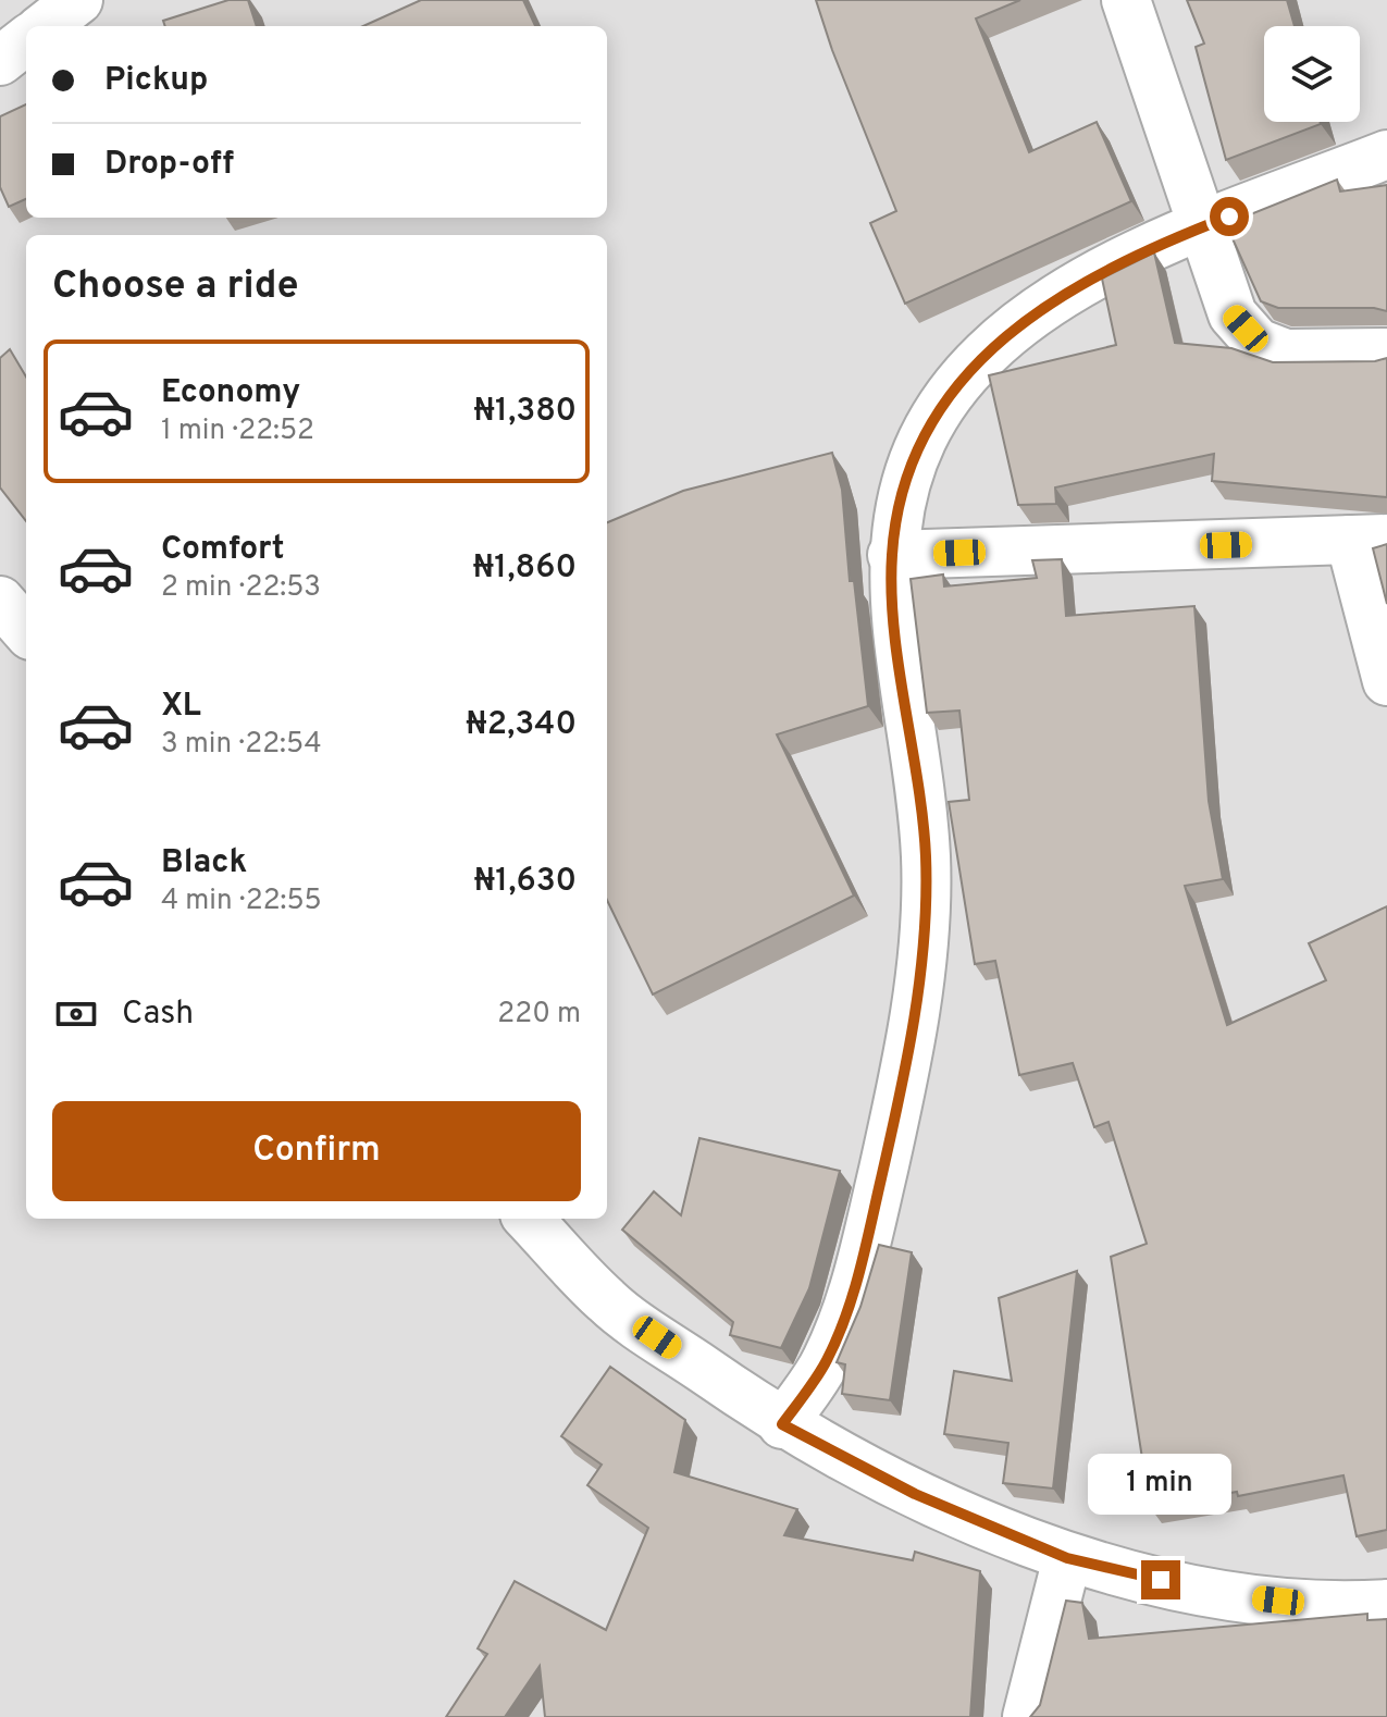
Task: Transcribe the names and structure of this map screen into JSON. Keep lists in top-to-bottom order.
{
  "page": {
    "banner": ["Pickup", "Drop-off"],
    "heading": "Choose a ride",
    "list": [
      {
        "name": "Economy",
        "note": "1 min · 22:52",
        "value": "₦1,380"
      },
      {
        "name": "Comfort",
        "note": "2 min · 22:53",
        "value": "₦1,860"
      },
      {
        "name": "XL",
        "note": "3 min · 22:54",
        "value": "₦2,340"
      },
      {
        "name": "Black",
        "note": "4 min · 22:55",
        "value": "₦1,630"
      }
    ],
    "pay": ["Cash", "220 m"],
    "buttons": "Confirm",
    "bubble": "1 min"
  }
}
